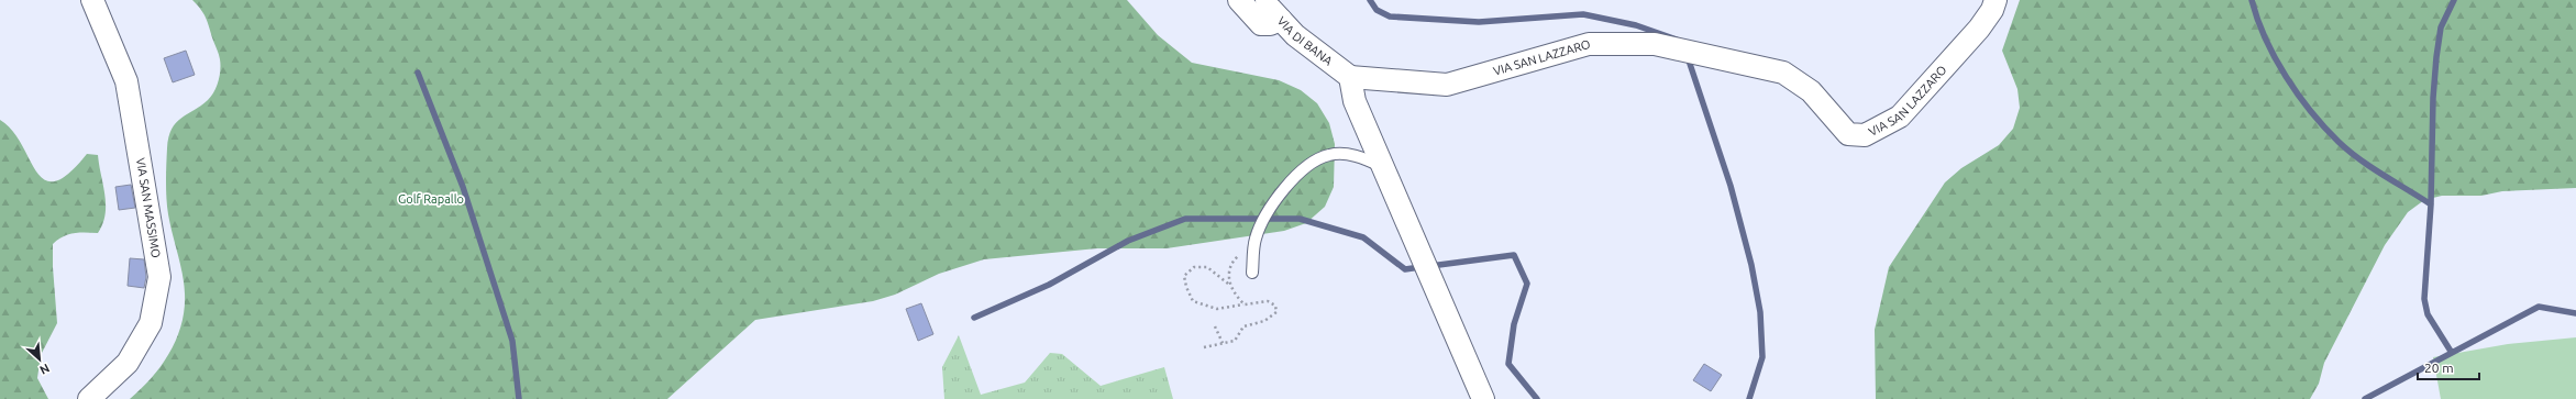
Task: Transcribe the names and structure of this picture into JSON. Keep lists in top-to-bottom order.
{
  "streets": {
    "street": ["VIA DI BANA", "VIA SAN LAZZARO", "VIA SAN MASSIMO"]
  },
  "crossings": [
    ["VIA DI BANA", "VIA SAN LAZZARO"]
  ],
  "parks": ["Golf Rapallo"],
  "scale_bar": "20 m",
  "north": "bottom right"
}
